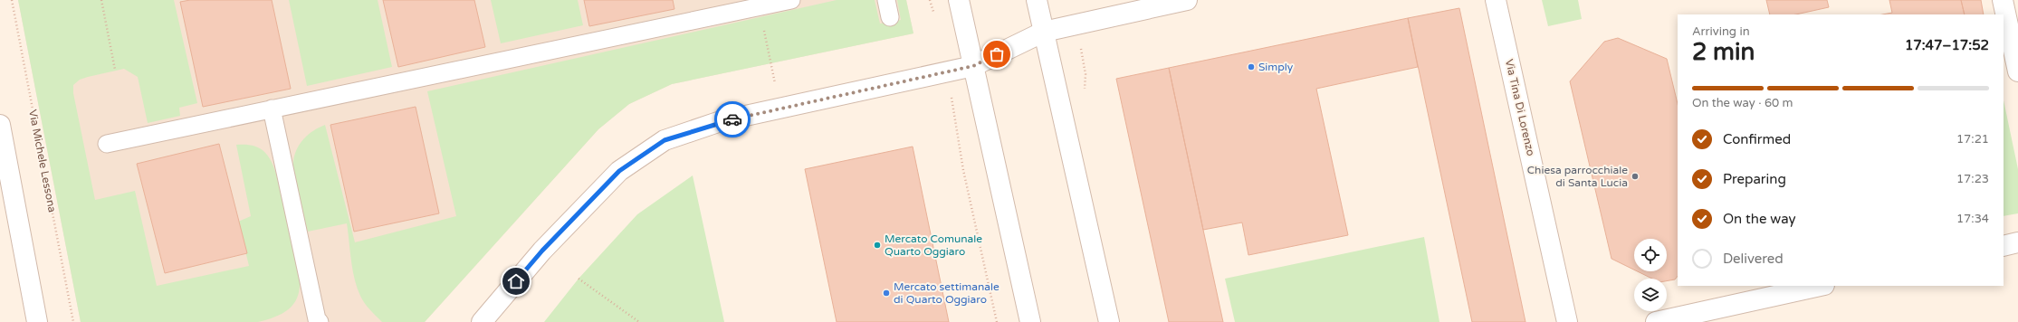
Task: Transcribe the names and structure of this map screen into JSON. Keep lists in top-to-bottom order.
{
  "streets": {
    "street": ["Via Tina Di Lorenzo"],
    "path": ["Via Michele Lessona"]
  },
  "places": [
    "Simply",
    "Chiesa parrocchiale di Santa Lucia",
    "Mercato Comunale Quarto Oggiaro",
    "Mercato settimanale di Quarto Oggiaro"
  ],
  "page": {
    "heading": ["2 min", "Arriving in", "17:47–17:52"],
    "bar": "On the way · 60 m",
    "list": [
      ["Confirmed", "17:21"],
      ["Preparing", "17:23"],
      ["On the way", "17:34"],
      "Delivered"
    ]
  }
}
